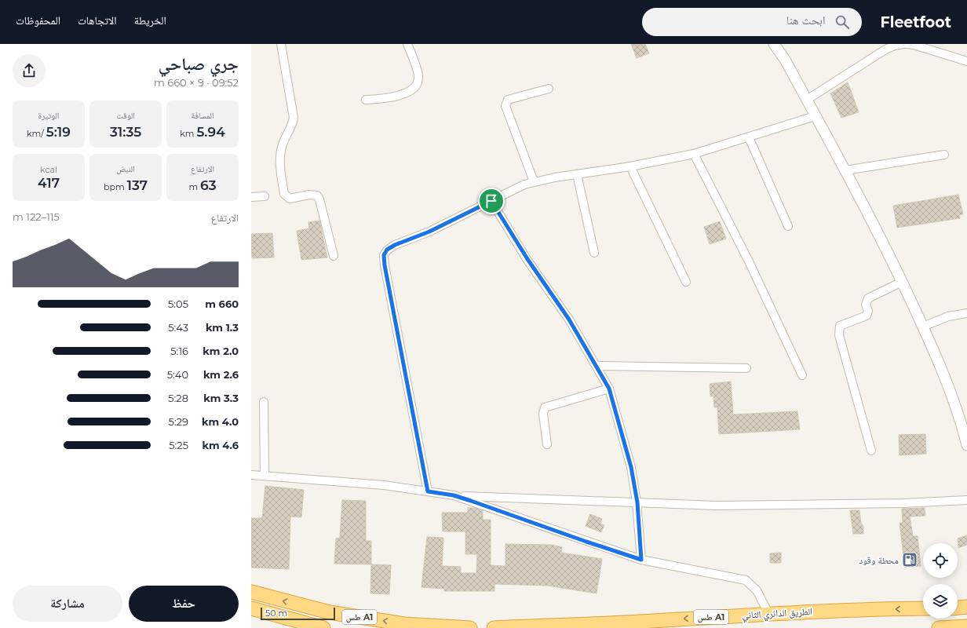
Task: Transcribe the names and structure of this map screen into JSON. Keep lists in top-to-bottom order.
{
  "streets": {
    "highway": ["الطريق الدائري الثاني", "طس A1"]
  },
  "one_way": ["الطريق الدائري الثاني"],
  "places": {
    "fuel station": ["محطة وقود"]
  },
  "scale_bar": "50 m",
  "page": {
    "header": "Fleetfoot",
    "search": "ابحث هنا",
    "nav": ["الخريطة", "الاتجاهات", "المحفوظات"],
    "heading": ["جري صباحي", "09:52 · 9 × 660 m"],
    "stats": [
      ["المسافة", "5.94 km"],
      ["الوقت", "31:35"],
      ["الوتيرة", "5:19 /km"],
      ["الارتفاع", "63 m"],
      ["النبض", "137 bpm"],
      ["kcal", "417"]
    ],
    "chart": ["الارتفاع", "115–122 m"],
    "list": [
      {
        "name": "660 m",
        "note": "5:05"
      },
      {
        "name": "1.3 km",
        "note": "5:43"
      },
      {
        "name": "2.0 km",
        "note": "5:16"
      },
      {
        "name": "2.6 km",
        "note": "5:40"
      },
      {
        "name": "3.3 km",
        "note": "5:28"
      },
      {
        "name": "4.0 km",
        "note": "5:29"
      },
      {
        "name": "4.6 km",
        "note": "5:25"
      }
    ],
    "buttons": ["حفظ", "مشاركة"],
    "scale": "50 m"
  }
}
